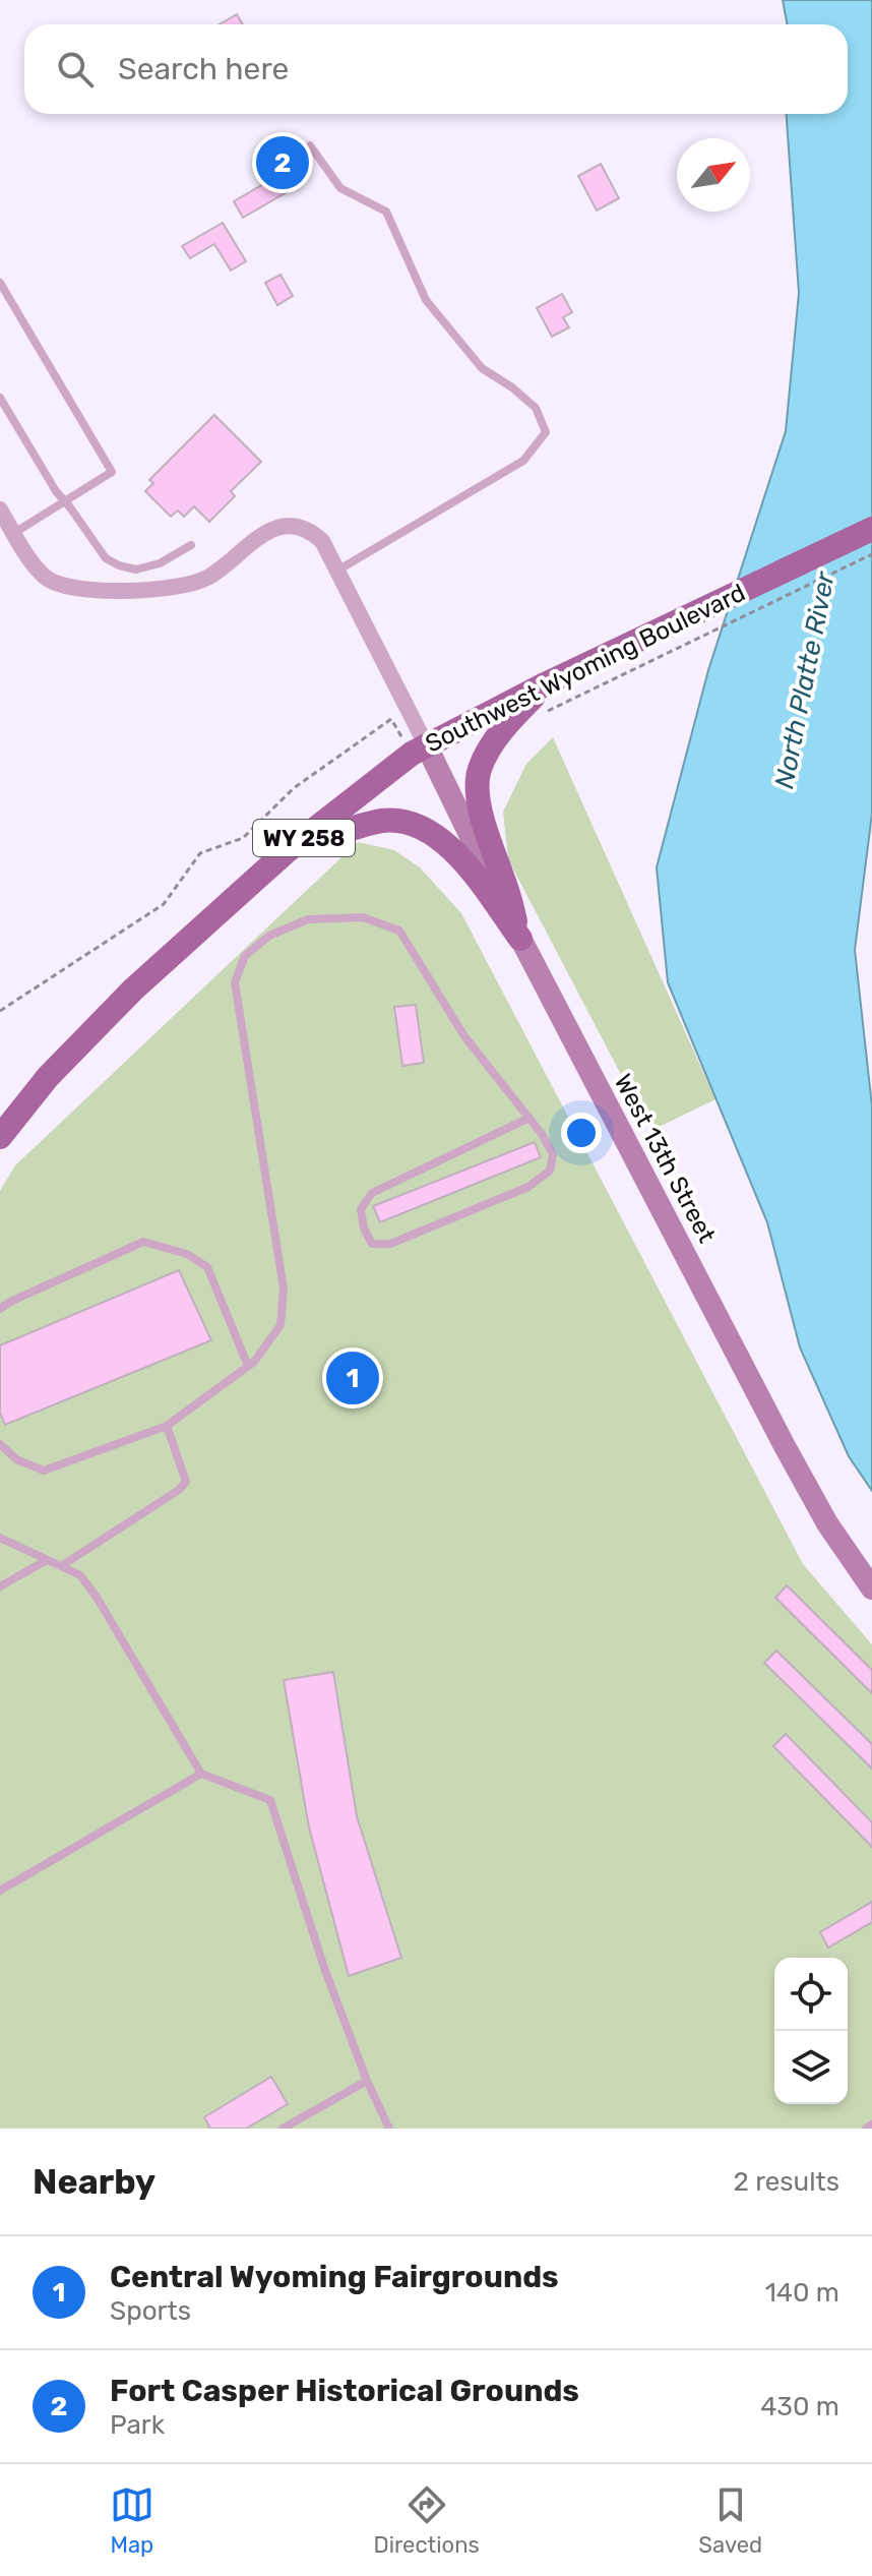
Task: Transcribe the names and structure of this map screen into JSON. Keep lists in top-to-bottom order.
{
  "streets": {
    "main road": ["Southwest Wyoming Boulevard", "WY 258", "West 13th Street"]
  },
  "crossings": [
    ["Southwest Wyoming Boulevard", "West 13th Street"]
  ],
  "water": ["North Platte River"],
  "north": "top right",
  "page": {
    "search": "Search here",
    "pins": ["2", "1"],
    "heading": ["Nearby", "2 results"],
    "list": [
      {
        "mark": "1",
        "name": "Central Wyoming Fairgrounds",
        "note": "Sports",
        "value": "140 m"
      },
      {
        "mark": "2",
        "name": "Fort Casper Historical Grounds",
        "note": "Park",
        "value": "430 m"
      }
    ],
    "nav": ["Map", "Directions", "Saved"]
  }
}
